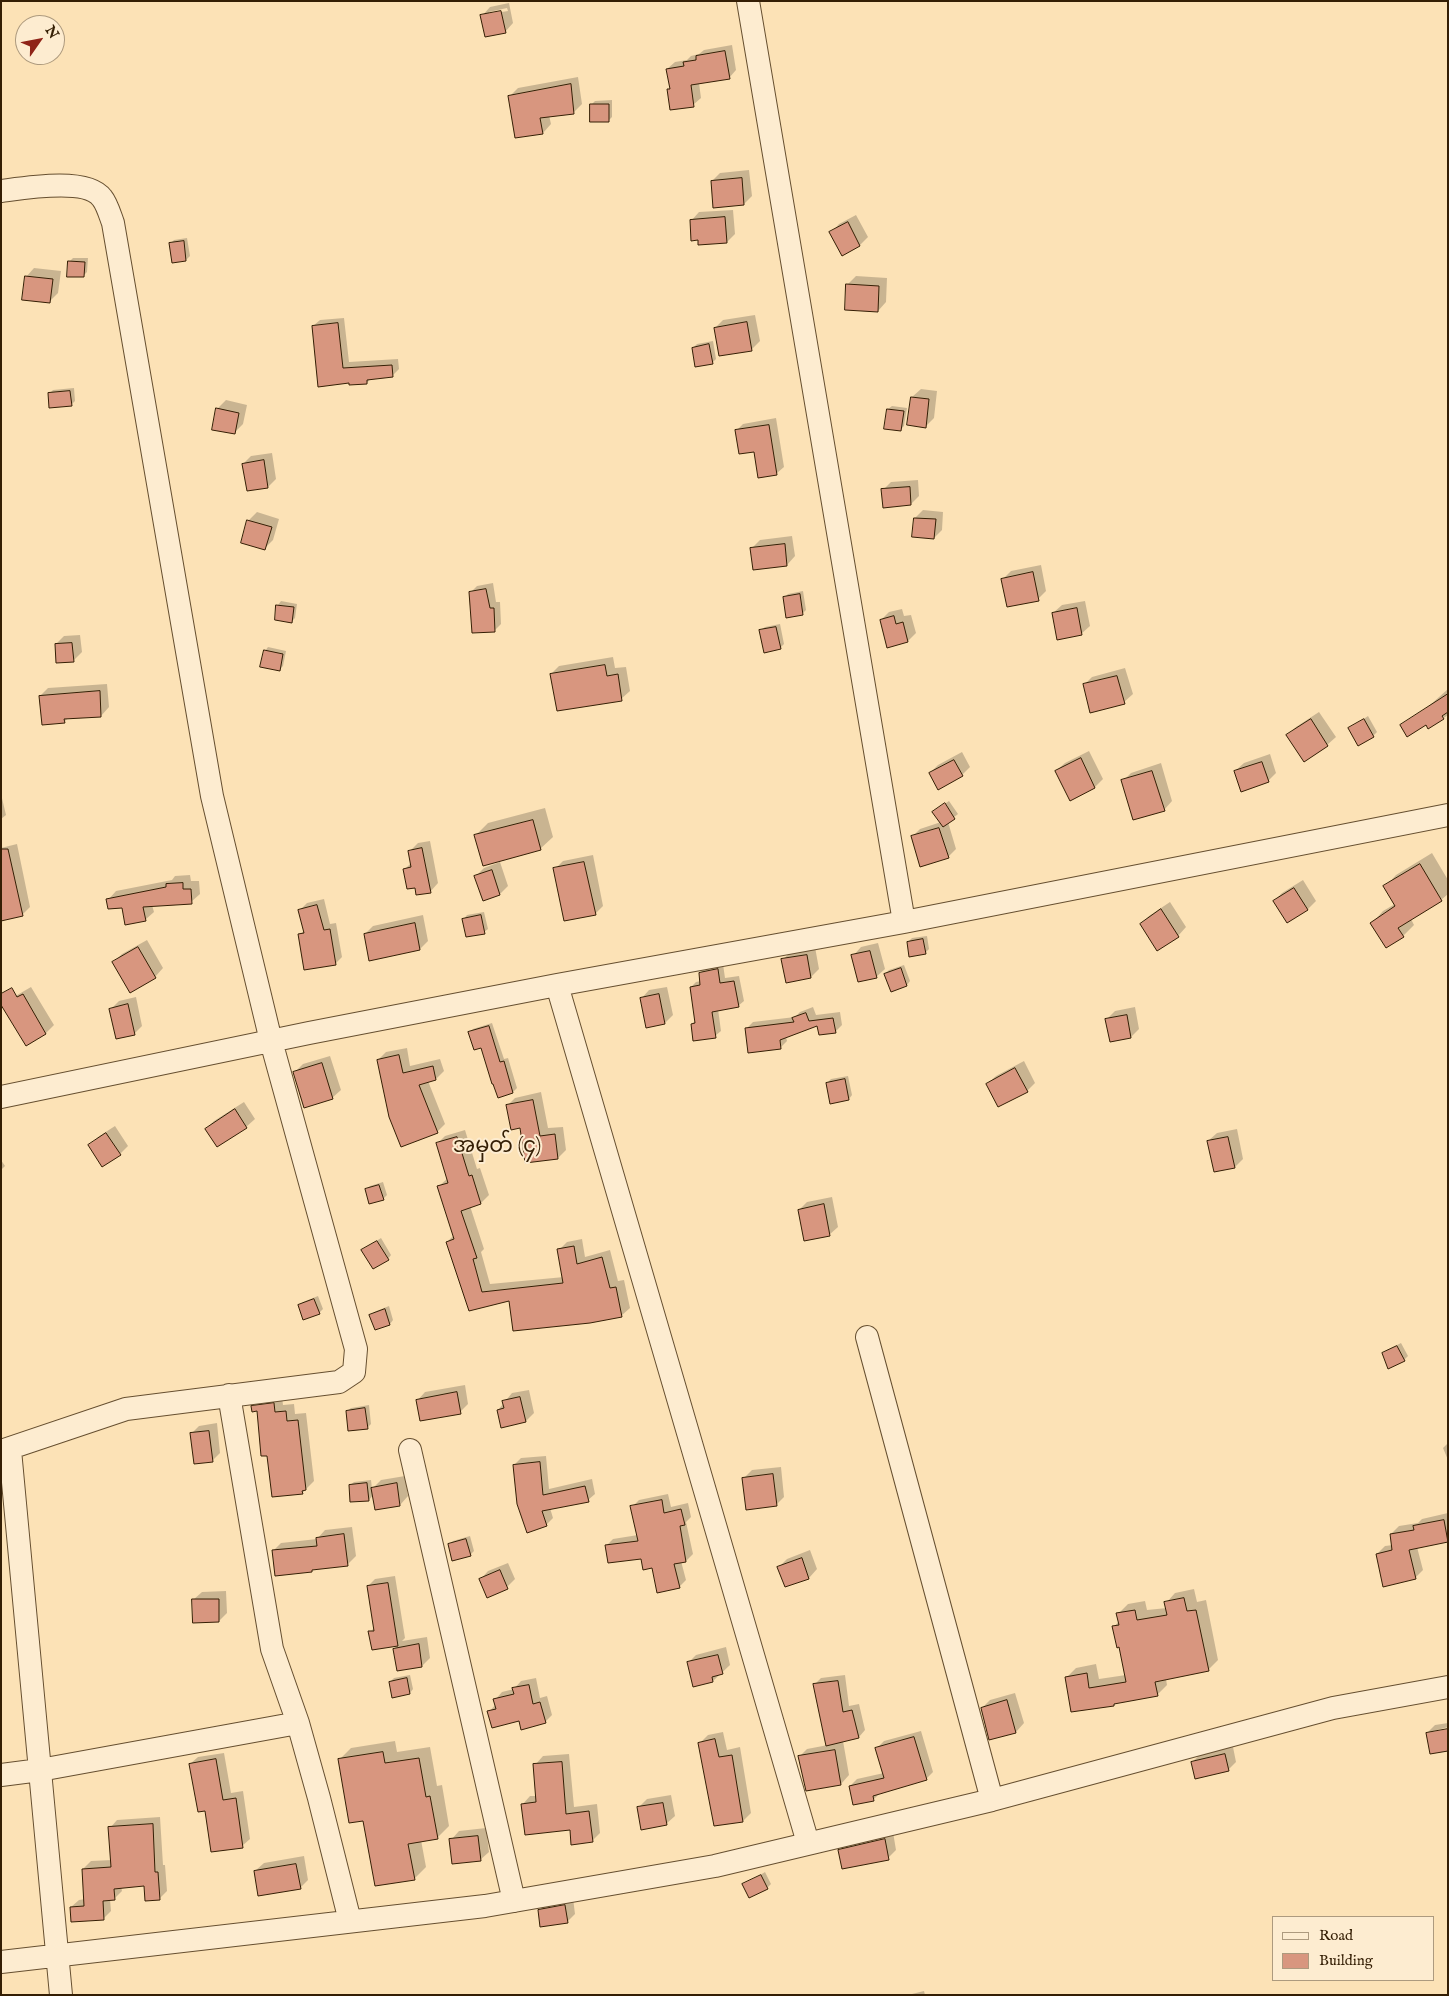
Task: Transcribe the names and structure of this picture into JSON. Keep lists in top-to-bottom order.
{
  "districts": ["အမှတ် (၄)"],
  "legend": ["Road", "Building"],
  "north": "top right"
}
